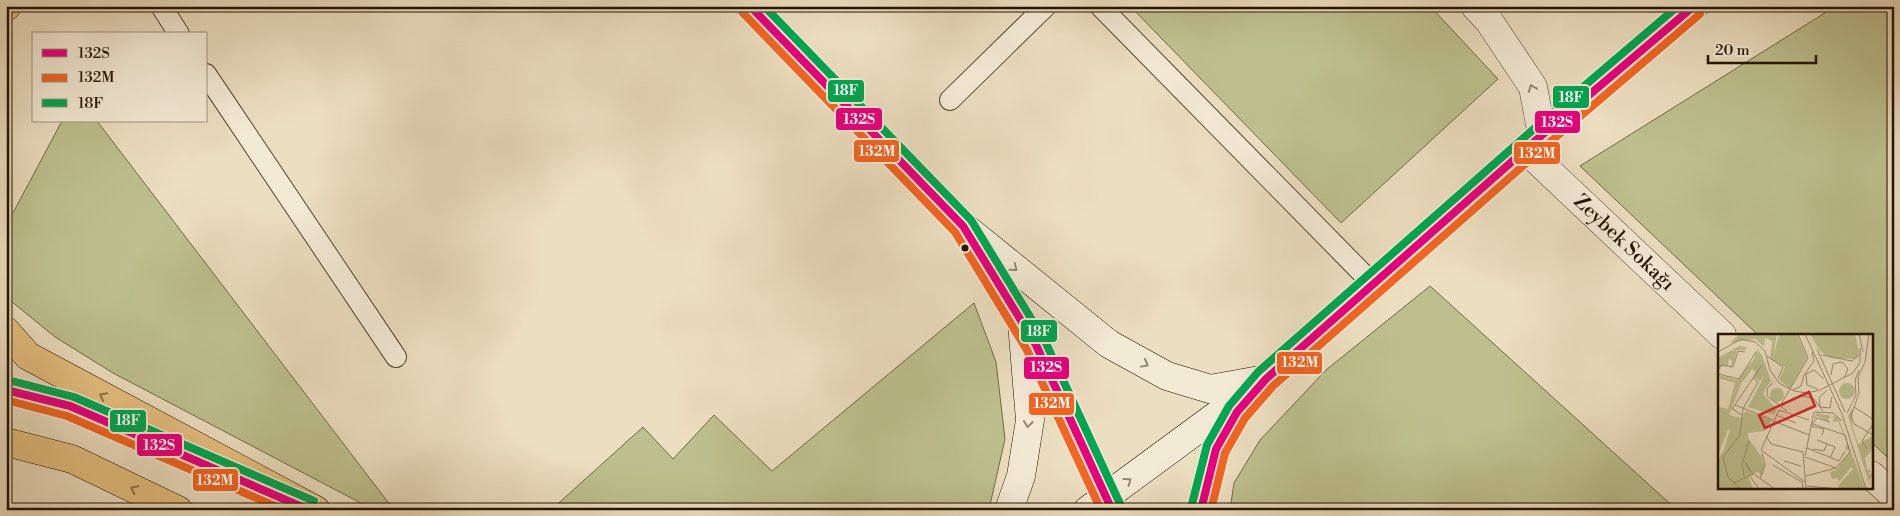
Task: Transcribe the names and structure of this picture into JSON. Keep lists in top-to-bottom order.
{
  "streets": {
    "main road": ["Zeybek Sokağı"]
  },
  "lines": ["transit line 132S", "transit line 18F", "transit line 132M"],
  "legend": ["132S", "132M", "18F"],
  "scale_bar": "20 m"
}
